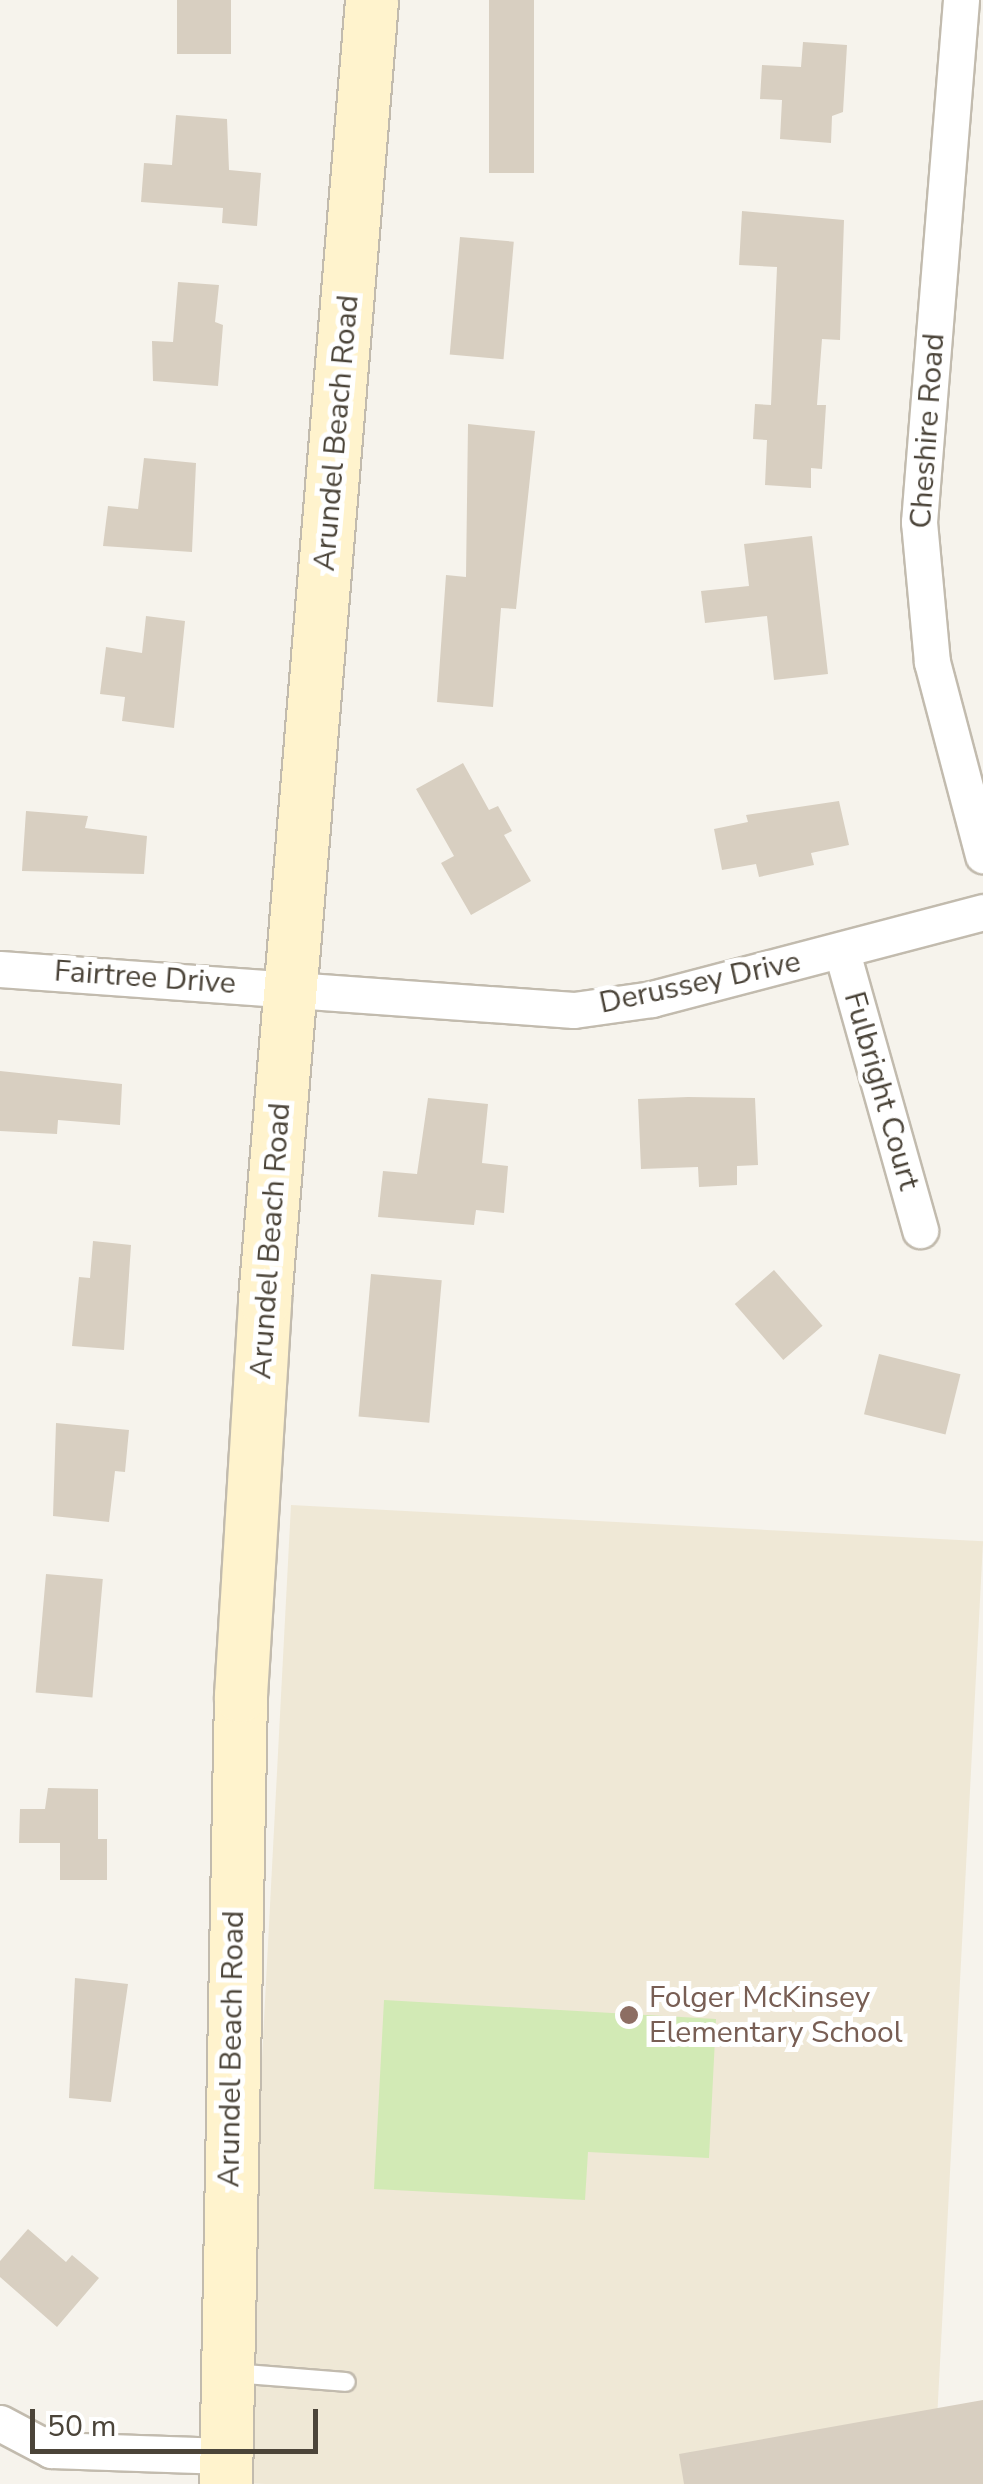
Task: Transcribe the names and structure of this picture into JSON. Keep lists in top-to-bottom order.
{
  "streets": {
    "street": [
      "Cheshire Road",
      "Arundel Beach Road",
      "Fairtree Drive",
      "Derussey Drive",
      "Fulbright Court"
    ]
  },
  "crossings": [
    ["Arundel Beach Road", "Fairtree Drive"],
    ["Arundel Beach Road", "Derussey Drive"],
    ["Fairtree Drive", "Derussey Drive"],
    ["Derussey Drive", "Fulbright Court"]
  ],
  "places": ["Folger McKinsey Elementary School"],
  "scale_bar": "50 m"
}
